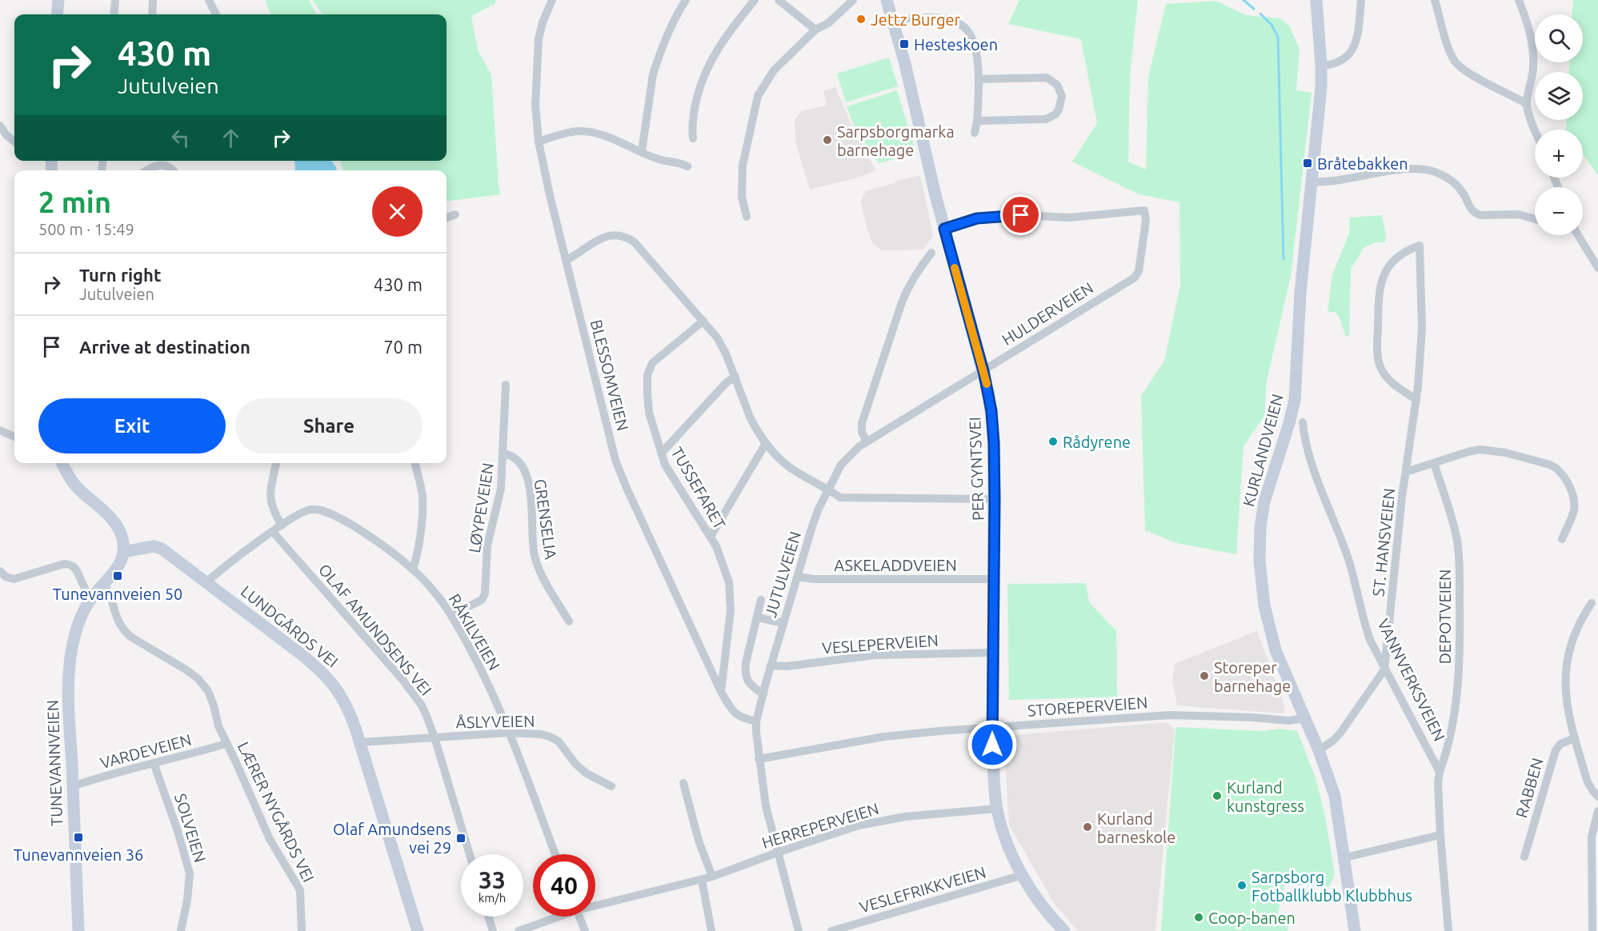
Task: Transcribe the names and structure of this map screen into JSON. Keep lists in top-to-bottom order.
{
  "streets": {
    "street": [
      "HULDERVEIEN",
      "BLESSOMVEIEN",
      "KURLANDVEIEN",
      "PER GYNTSVEI",
      "TUSSEFARET",
      "LØYPEVEIEN",
      "GRENSELIA",
      "ST. HANSVEIEN",
      "ASKELADDVEIEN",
      "JUTULVEIEN",
      "DEPOTVEIEN",
      "LUNDGÅRDS VEI",
      "OLAF AMUNDSENS VEI",
      "RÅKILVEIEN",
      "VESLEPERVEIEN",
      "VANNVERKSVEIEN",
      "STOREPERVEIEN",
      "ÅSLYVEIEN",
      "VARDEVEIEN",
      "TUNEVANNVEIEN",
      "RABBEN",
      "LÆRER NYGÅRDS VEI",
      "HERREPERVEIEN",
      "SOLVEIEN",
      "VESLEFRIKKVEIEN"
    ]
  },
  "crossings": [
    ["HULDERVEIEN", "PER GYNTSVEI"],
    ["HULDERVEIEN", "JUTULVEIEN"],
    ["BLESSOMVEIEN", "TUSSEFARET"],
    ["BLESSOMVEIEN", "JUTULVEIEN"],
    ["KURLANDVEIEN", "ST. HANSVEIEN"],
    ["KURLANDVEIEN", "STOREPERVEIEN"],
    ["PER GYNTSVEI", "ASKELADDVEIEN"],
    ["PER GYNTSVEI", "VESLEPERVEIEN"],
    ["PER GYNTSVEI", "STOREPERVEIEN"],
    ["PER GYNTSVEI", "HERREPERVEIEN"],
    ["PER GYNTSVEI", "VESLEFRIKKVEIEN"],
    ["LØYPEVEIEN", "GRENSELIA"],
    ["LØYPEVEIEN", "RÅKILVEIEN"],
    ["ST. HANSVEIEN", "VANNVERKSVEIEN"],
    ["ASKELADDVEIEN", "JUTULVEIEN"],
    ["JUTULVEIEN", "VESLEPERVEIEN"],
    ["JUTULVEIEN", "STOREPERVEIEN"],
    ["JUTULVEIEN", "HERREPERVEIEN"],
    ["DEPOTVEIEN", "VANNVERKSVEIEN"],
    ["LUNDGÅRDS VEI", "RÅKILVEIEN"],
    ["LUNDGÅRDS VEI", "ÅSLYVEIEN"],
    ["LUNDGÅRDS VEI", "TUNEVANNVEIEN"],
    ["OLAF AMUNDSENS VEI", "RÅKILVEIEN"],
    ["OLAF AMUNDSENS VEI", "ÅSLYVEIEN"],
    ["RÅKILVEIEN", "ÅSLYVEIEN"],
    ["VARDEVEIEN", "TUNEVANNVEIEN"],
    ["VARDEVEIEN", "LÆRER NYGÅRDS VEI"],
    ["VARDEVEIEN", "SOLVEIEN"],
    ["TUNEVANNVEIEN", "LÆRER NYGÅRDS VEI"]
  ],
  "places": {
    "other": [
      "Jettz Burger",
      "Sarpsborgmarka barnehage",
      "Rådyrene",
      "Storeper barnehage",
      "Kurland kunstgress",
      "Kurland barneskole",
      "Sarpsborg Fotballklubb Klubbhus",
      "Coop-banen"
    ],
    "transit": [
      "Hesteskoen",
      "Bråtebakken",
      "Tunevannveien 50",
      "Tunevannveien 36",
      "Olaf Amundsens vei 29"
    ]
  },
  "page": {
    "map_buttons": ["+", "−"],
    "turn": ["430 m", "Jutulveien"],
    "heading": ["2 min", "500 m · 15:49"],
    "list": [
      {
        "name": "Turn right",
        "note": "Jutulveien",
        "value": "430 m"
      },
      {
        "name": "Arrive at destination",
        "value": "70 m"
      }
    ],
    "buttons": ["Exit", "Share"],
    "speed": "33 km/h",
    "limit": "40"
  }
}
